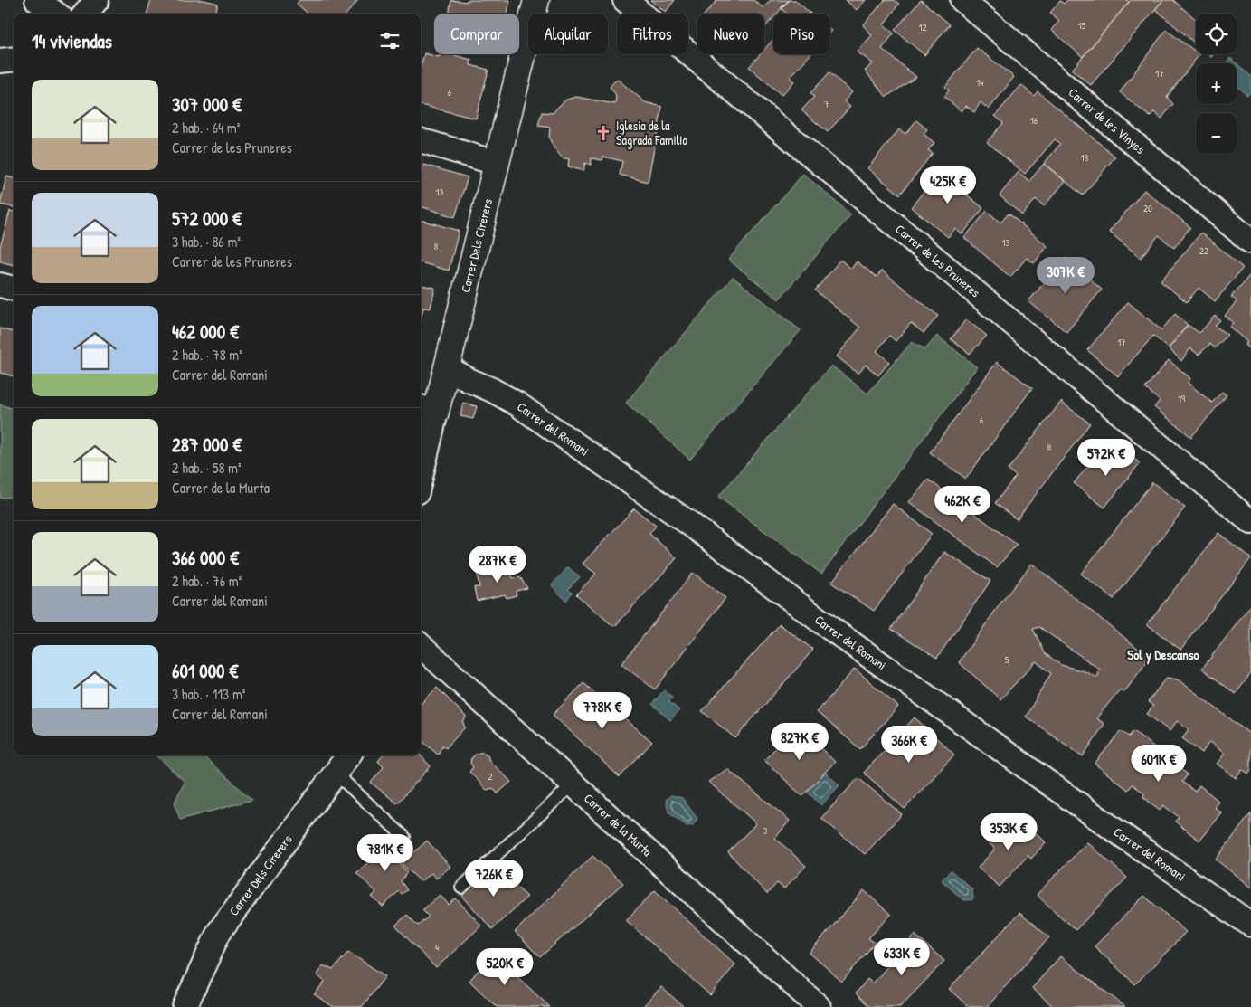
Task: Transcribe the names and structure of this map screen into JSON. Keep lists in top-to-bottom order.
{
  "streets": {
    "street": [
      "Carrer de les Vinyes",
      "Carrer Dels Cirerers",
      "Carrer de les Pruneres",
      "Carrer del Romani",
      "Carrer de la Murta"
    ]
  },
  "crossings": [
    ["Carrer Dels Cirerers", "Carrer del Romani"]
  ],
  "districts": ["Sol y Descanso"],
  "places": {
    "church": ["Iglesia de la Sagrada Familia"]
  },
  "house_numbers": [
    "15",
    "12",
    "17",
    "14",
    "6",
    "7",
    "16",
    "18",
    "13",
    "20",
    "13",
    "8",
    "22",
    "17",
    "19",
    "6",
    "8",
    "5",
    "2",
    "3",
    "4"
  ],
  "page": {
    "map_buttons": ["+", "−"],
    "chip": [
      "Comprar",
      "Alquilar",
      "Filtros",
      "Nuevo",
      "Piso"
    ],
    "heading": "14 viviendas",
    "list": [
      {
        "name": "307 000 €",
        "note": "2 hab. · 64 m² · Carrer de les Pruneres"
      },
      {
        "name": "572 000 €",
        "note": "3 hab. · 86 m² · Carrer de les Pruneres"
      },
      {
        "name": "462 000 €",
        "note": "2 hab. · 78 m² · Carrer del Romani"
      },
      {
        "name": "287 000 €",
        "note": "2 hab. · 58 m² · Carrer de la Murta"
      },
      {
        "name": "366 000 €",
        "note": "2 hab. · 76 m² · Carrer del Romani"
      },
      {
        "name": "601 000 €",
        "note": "3 hab. · 113 m² · Carrer del Romani"
      }
    ],
    "price": [
      "425K €",
      "307K €",
      "572K €",
      "462K €",
      "287K €",
      "778K €",
      "827K €",
      "366K €",
      "601K €",
      "353K €",
      "781K €",
      "726K €",
      "633K €",
      "520K €"
    ]
  }
}
